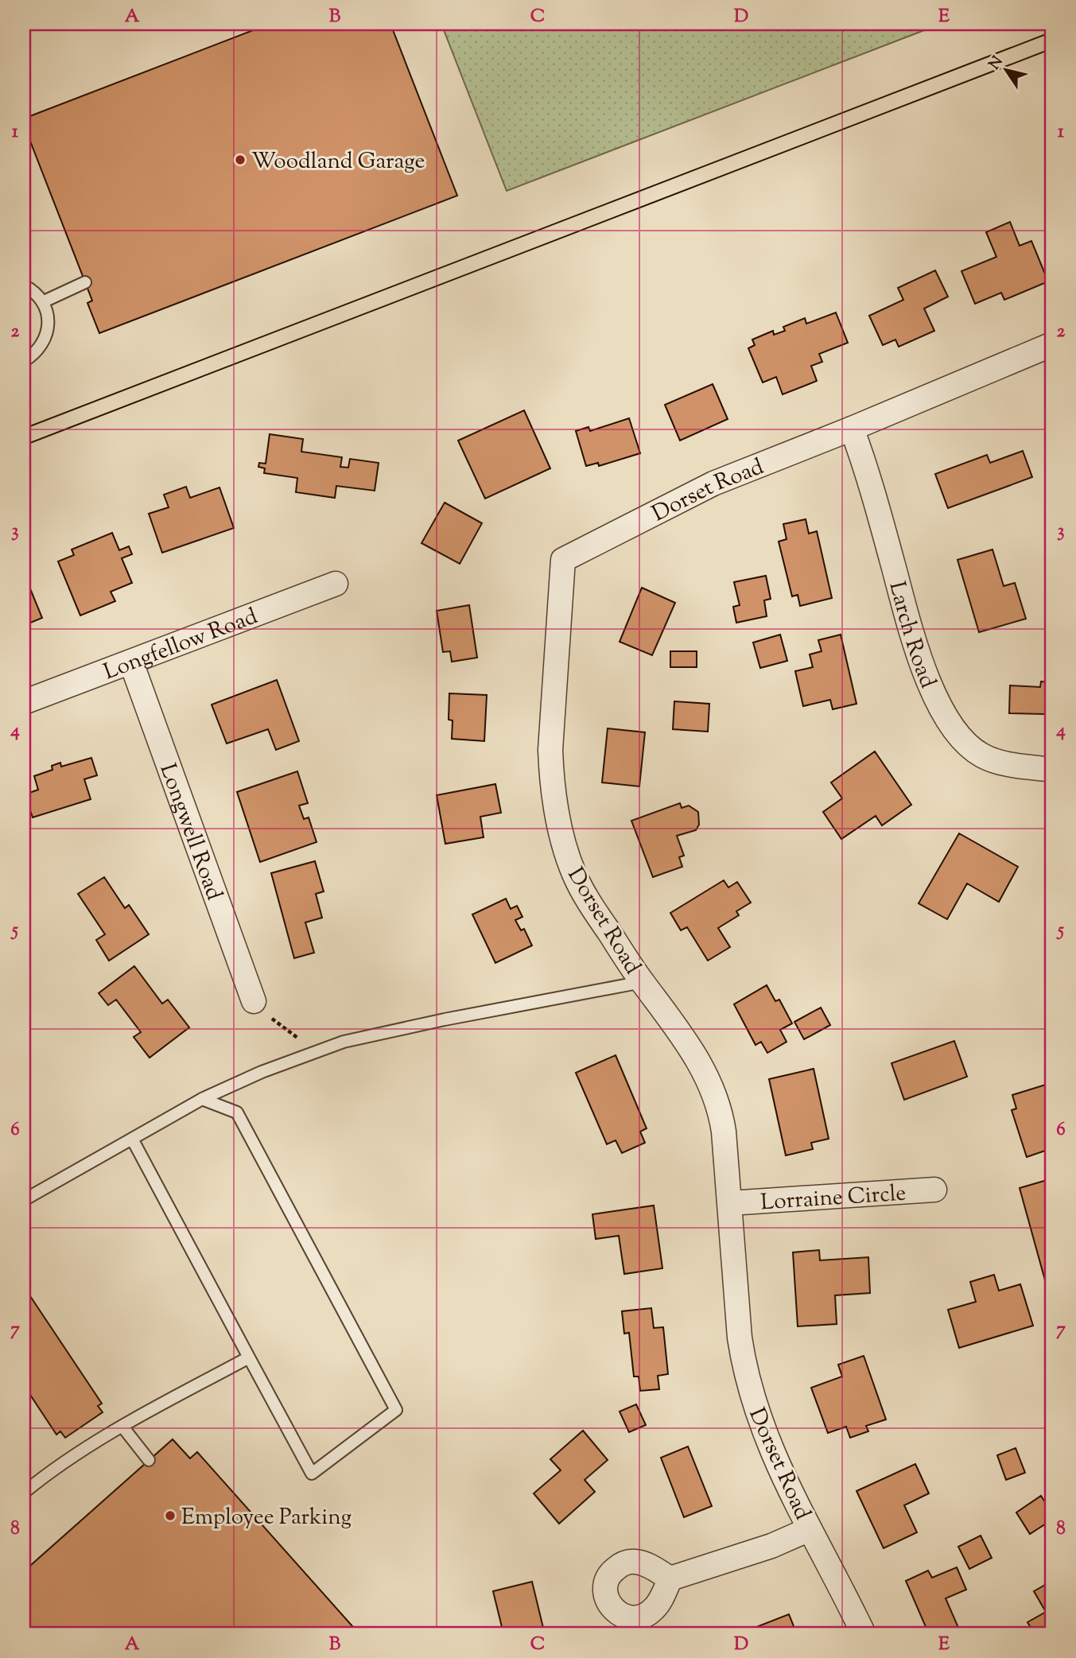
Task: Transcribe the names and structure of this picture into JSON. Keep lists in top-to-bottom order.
{
  "streets": {
    "street": [
      "Dorset Road",
      "Larch Road",
      "Longfellow Road",
      "Longwell Road",
      "Lorraine Circle"
    ]
  },
  "crossings": [
    ["Dorset Road", "Larch Road"],
    ["Dorset Road", "Lorraine Circle"],
    ["Longfellow Road", "Longwell Road"]
  ],
  "places": ["Woodland Garage", "Employee Parking"],
  "north": "top left",
  "grid": {
    "columns": [
      "A",
      "B",
      "C",
      "D",
      "E"
    ],
    "rows": [
      "1",
      "2",
      "3",
      "4",
      "5",
      "6",
      "7",
      "8"
    ]
  }
}
